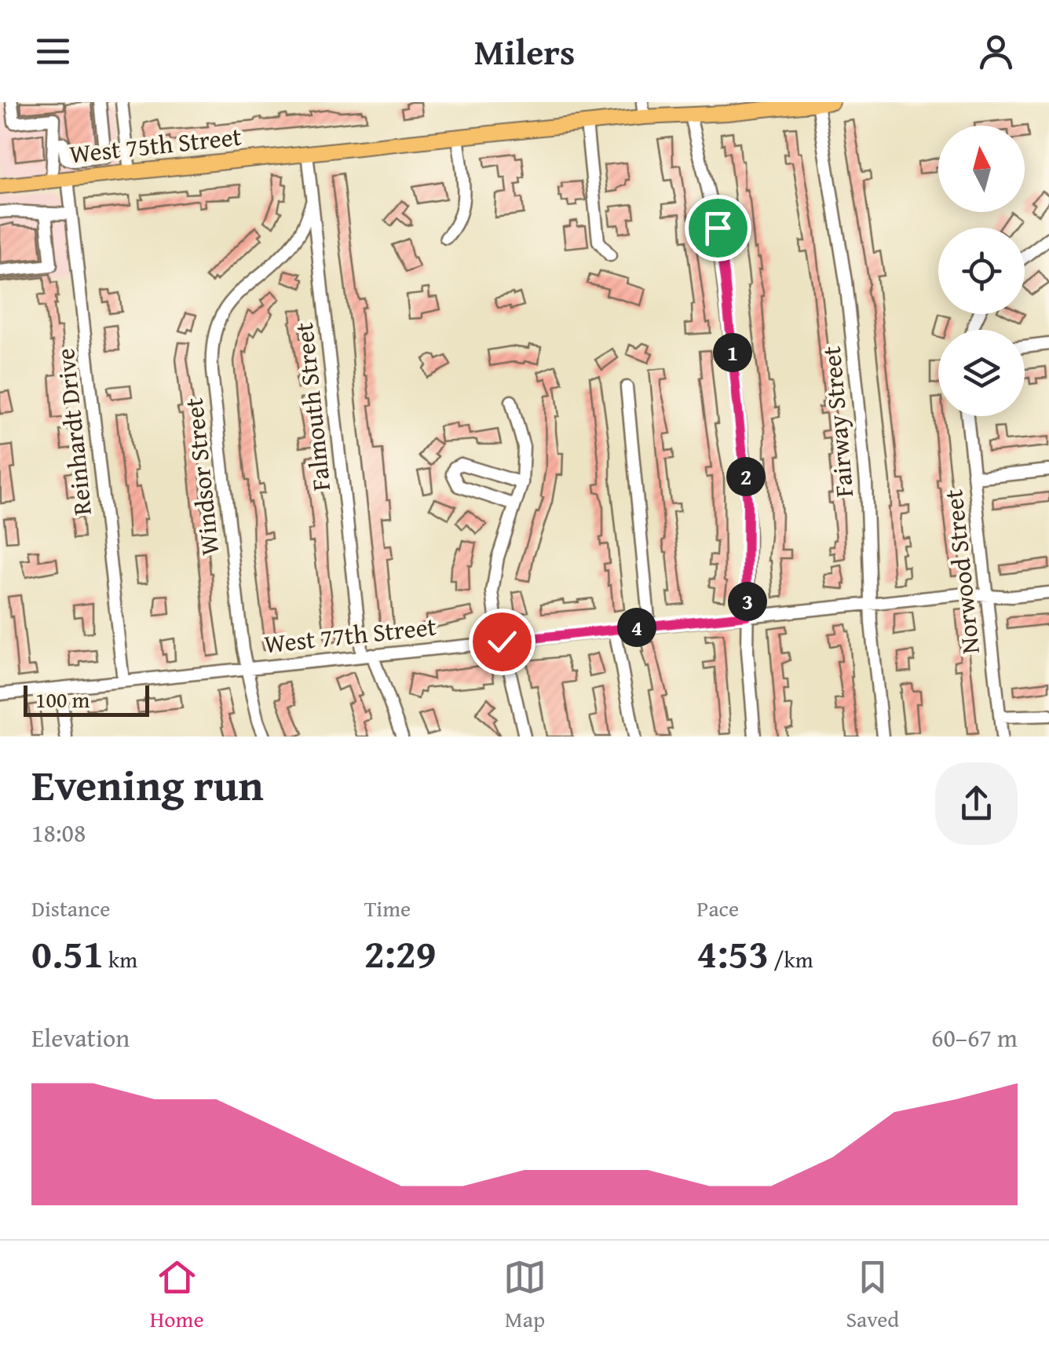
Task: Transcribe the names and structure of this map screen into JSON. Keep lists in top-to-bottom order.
{
  "streets": {
    "main road": ["West 75th Street"],
    "street": [
      "Falmouth Street",
      "Fairway Street",
      "Reinhardt Drive",
      "Windsor Street",
      "Norwood Street",
      "West 77th Street"
    ]
  },
  "crossings": [
    ["West 75th Street", "Falmouth Street"],
    ["West 75th Street", "Fairway Street"],
    ["West 75th Street", "Reinhardt Drive"],
    ["Falmouth Street", "Windsor Street"],
    ["Falmouth Street", "West 77th Street"],
    ["Fairway Street", "West 77th Street"],
    ["Reinhardt Drive", "West 77th Street"],
    ["Windsor Street", "West 77th Street"],
    ["Norwood Street", "West 77th Street"]
  ],
  "scale_bar": "100 m",
  "north": "top",
  "page": {
    "header": "Milers",
    "pins": [
      "1",
      "2",
      "3",
      "4"
    ],
    "scale": "100 m",
    "heading": ["Evening run", "18:08"],
    "stats": [
      ["Distance", "0.51 km"],
      ["Time", "2:29"],
      ["Pace", "4:53 /km"]
    ],
    "chart": ["Elevation", "60–67 m"],
    "tabs": ["Home", "Map", "Saved"]
  }
}
